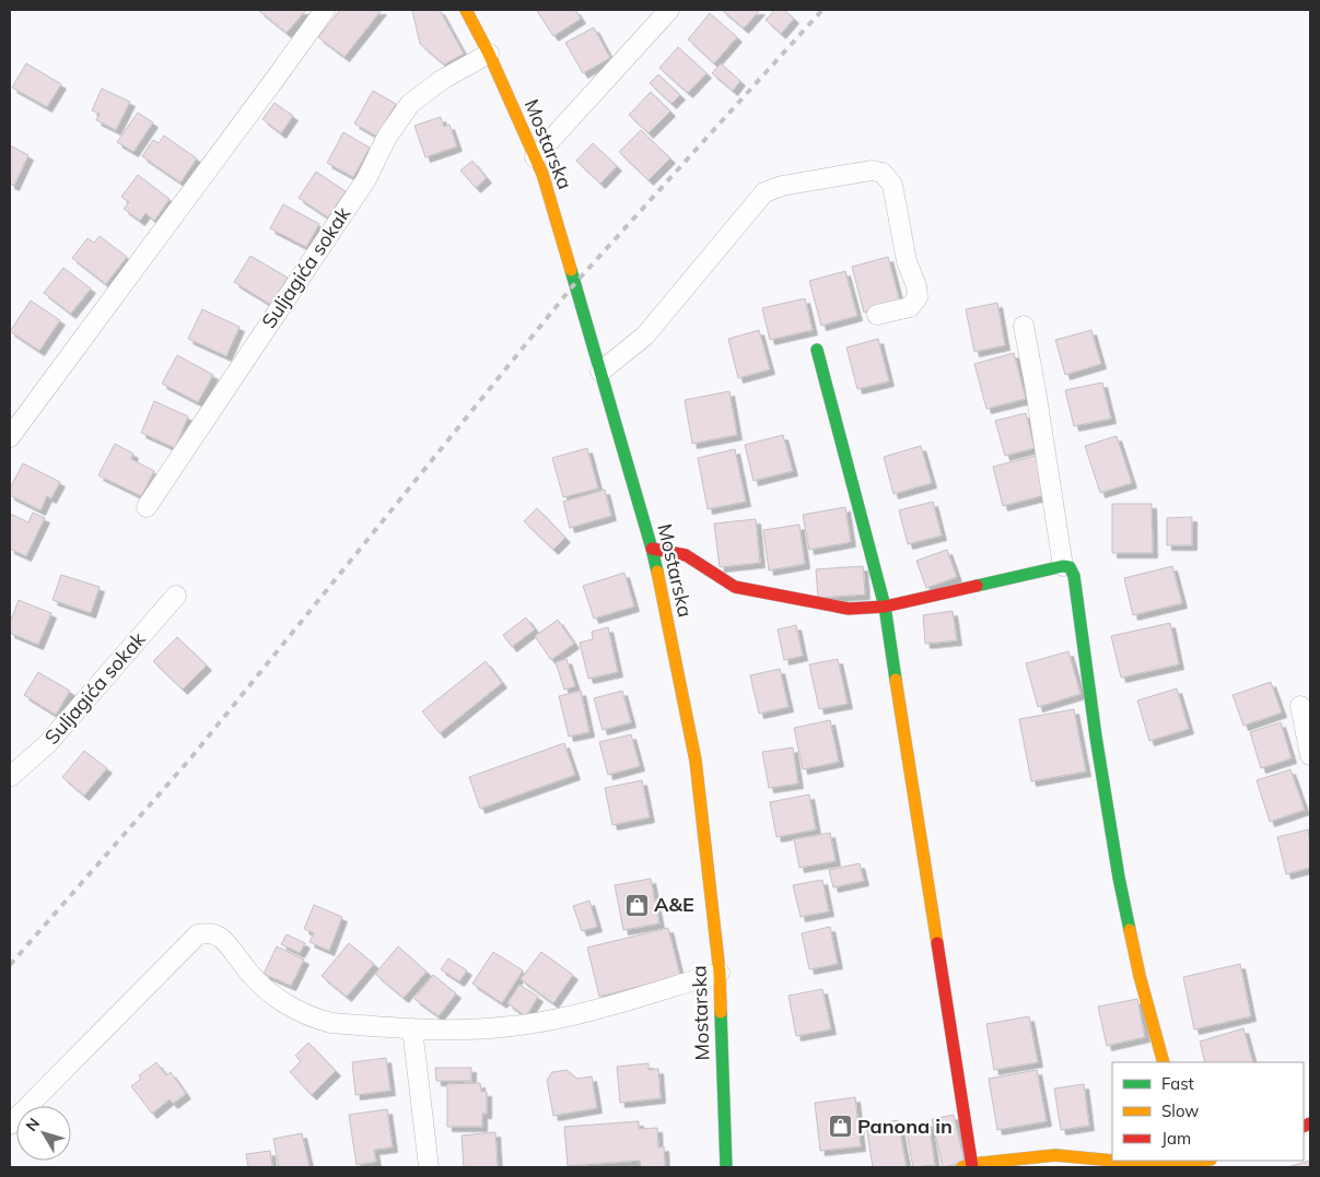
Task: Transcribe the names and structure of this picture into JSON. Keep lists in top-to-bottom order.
{
  "streets": {
    "street": ["Mostarska", "Suljagića sokak"]
  },
  "crossings": [
    ["Mostarska", "Suljagića sokak"]
  ],
  "places": {
    "shop": ["A&E", "Panona in"]
  },
  "legend": ["Fast", "Slow", "Jam"],
  "north": "top left"
}
